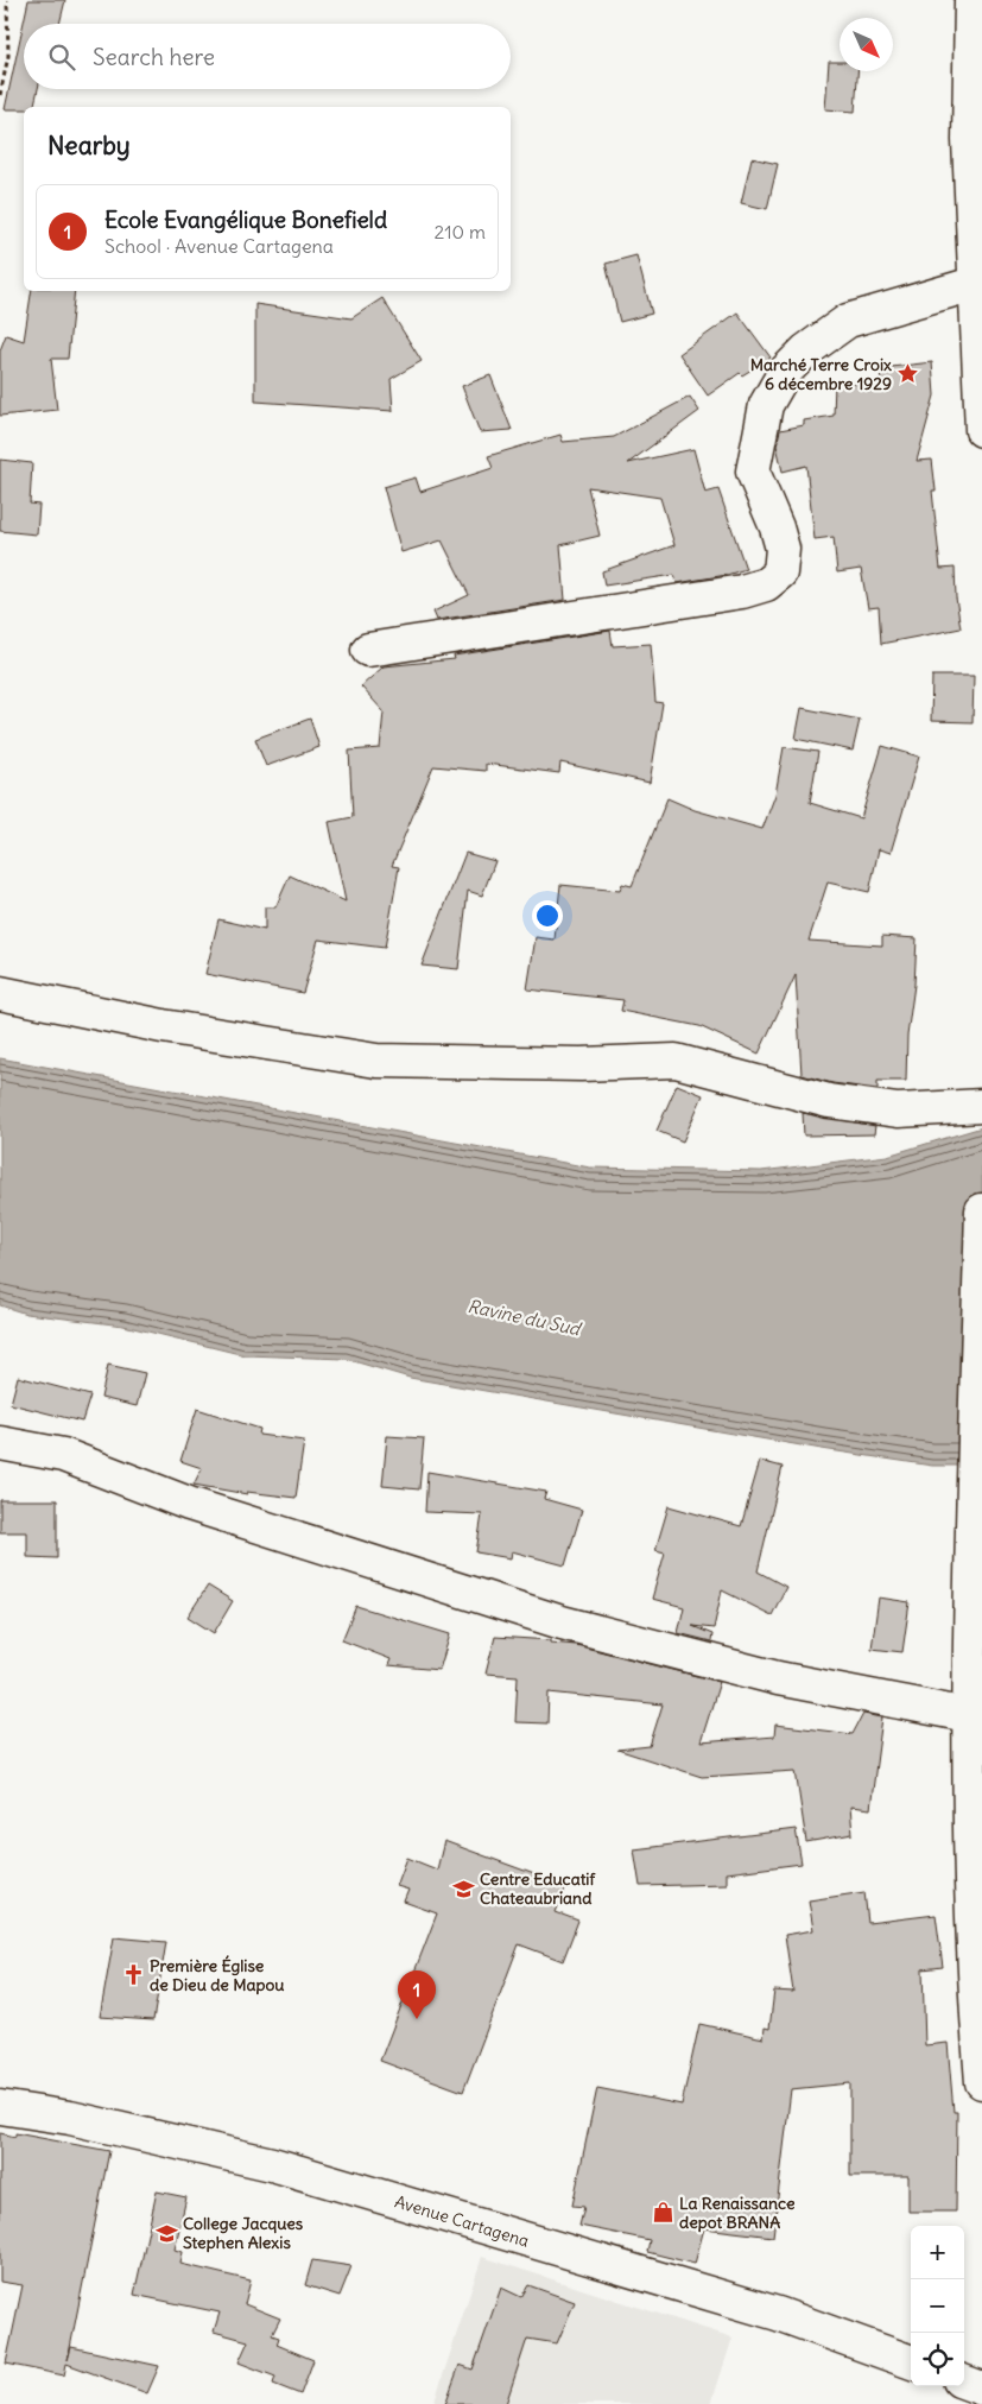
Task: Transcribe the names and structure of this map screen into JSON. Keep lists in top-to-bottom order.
{
  "streets": {
    "street": ["Avenue Cartagena"]
  },
  "water": ["Ravine du Sud"],
  "places": {
    "place": ["Marché Terre Croix 6 décembre 1929"],
    "school or university": ["Centre Educatif Chateaubriand", "College Jacques Stephen Alexis"],
    "church": ["Première Église de Dieu de Mapou"],
    "shop": ["La Renaissance depot BRANA"]
  },
  "north": "bottom right",
  "page": {
    "search": "Search here",
    "heading": "Nearby",
    "list": [
      {
        "mark": "1",
        "name": "Ecole Evangélique Bonefield",
        "note": "School · Avenue Cartagena",
        "value": "210 m"
      }
    ],
    "pins": "1",
    "map_buttons": ["+", "−"]
  }
}
